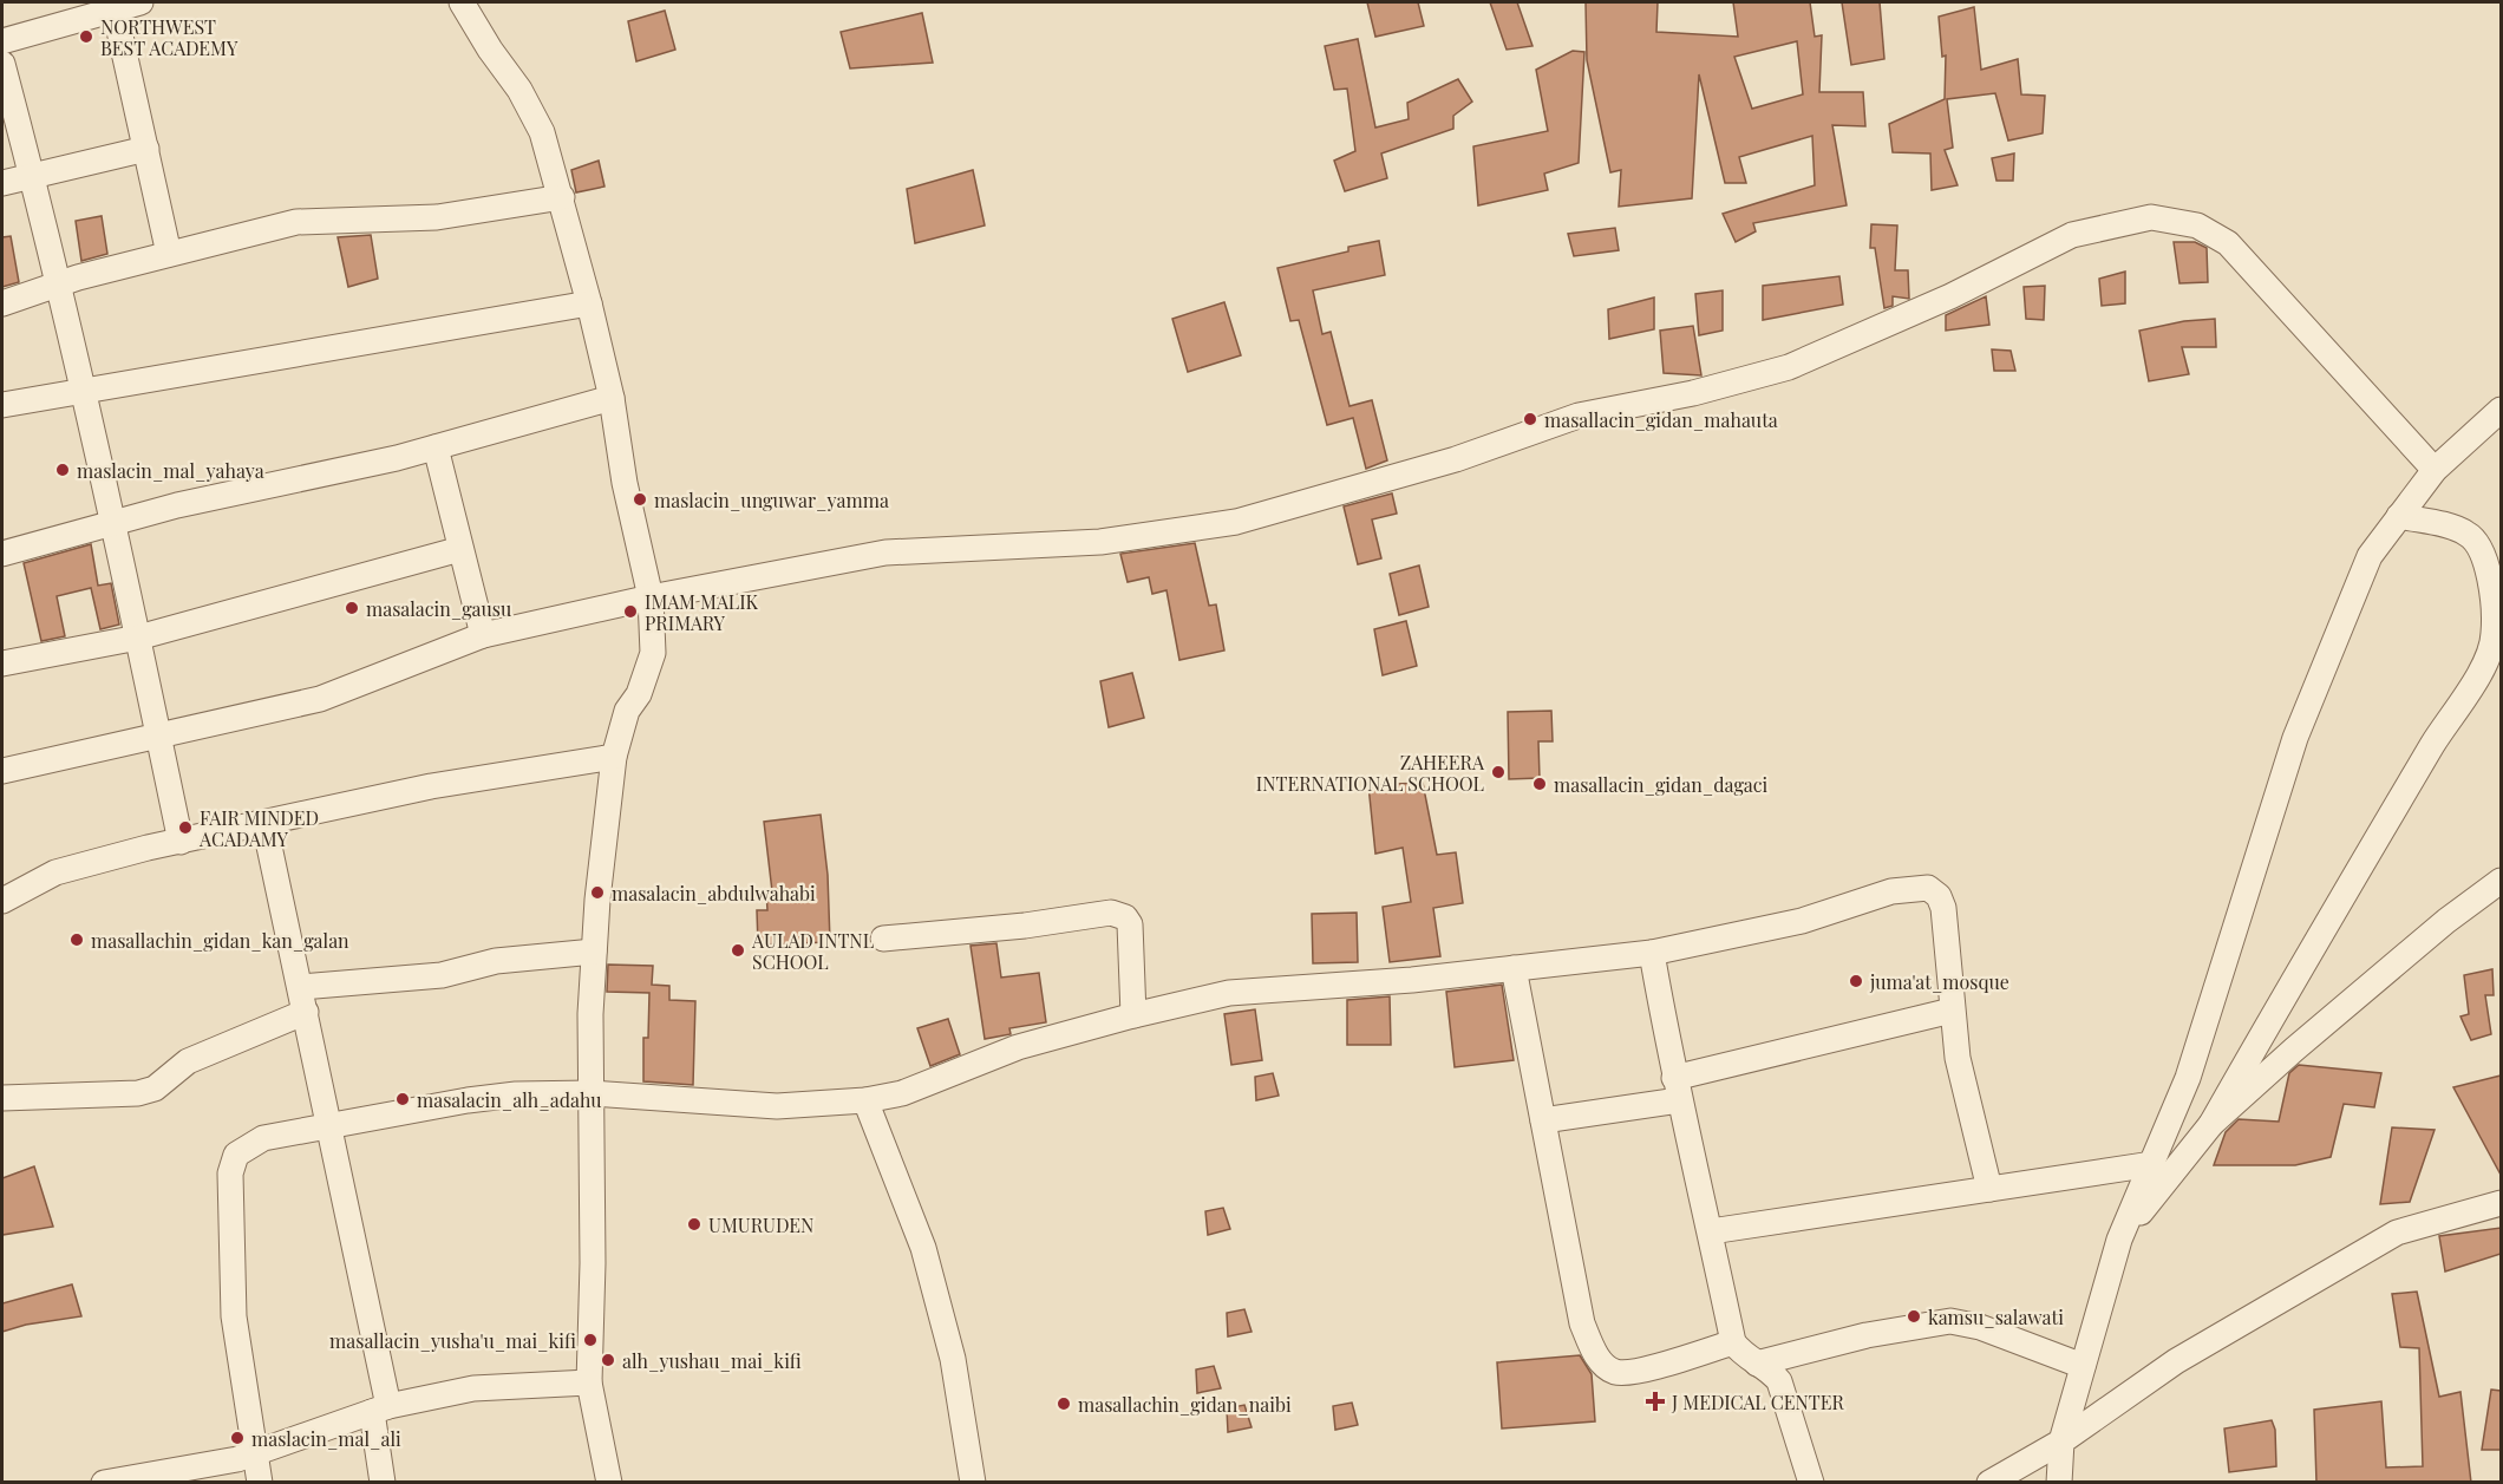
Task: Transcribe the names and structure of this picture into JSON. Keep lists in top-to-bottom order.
{
  "places": {
    "other": [
      "NORTHWEST BEST ACADEMY",
      "masallacin_gidan_mahauta",
      "maslacin_mal_yahaya",
      "maslacin_unguwar_yamma",
      "masalacin_gausu",
      "IMAM MALIK PRIMARY",
      "ZAHEERA INTERNATIONAL SCHOOL",
      "masallacin_gidan_dagaci",
      "FAIR MINDED ACADAMY",
      "masalacin_abdulwahabi",
      "masallachin_gidan_kan_galan",
      "AULAD INTNL SCHOOL",
      "juma'at_mosque",
      "masalacin_alh_adahu",
      "UMURUDEN",
      "kamsu_salawati",
      "masallacin_yusha'u_mai_kifi",
      "alh_yushau_mai_kifi",
      "masallachin_gidan_naibi",
      "maslacin_mal_ali"
    ],
    "health": ["J MEDICAL CENTER"]
  }
}
